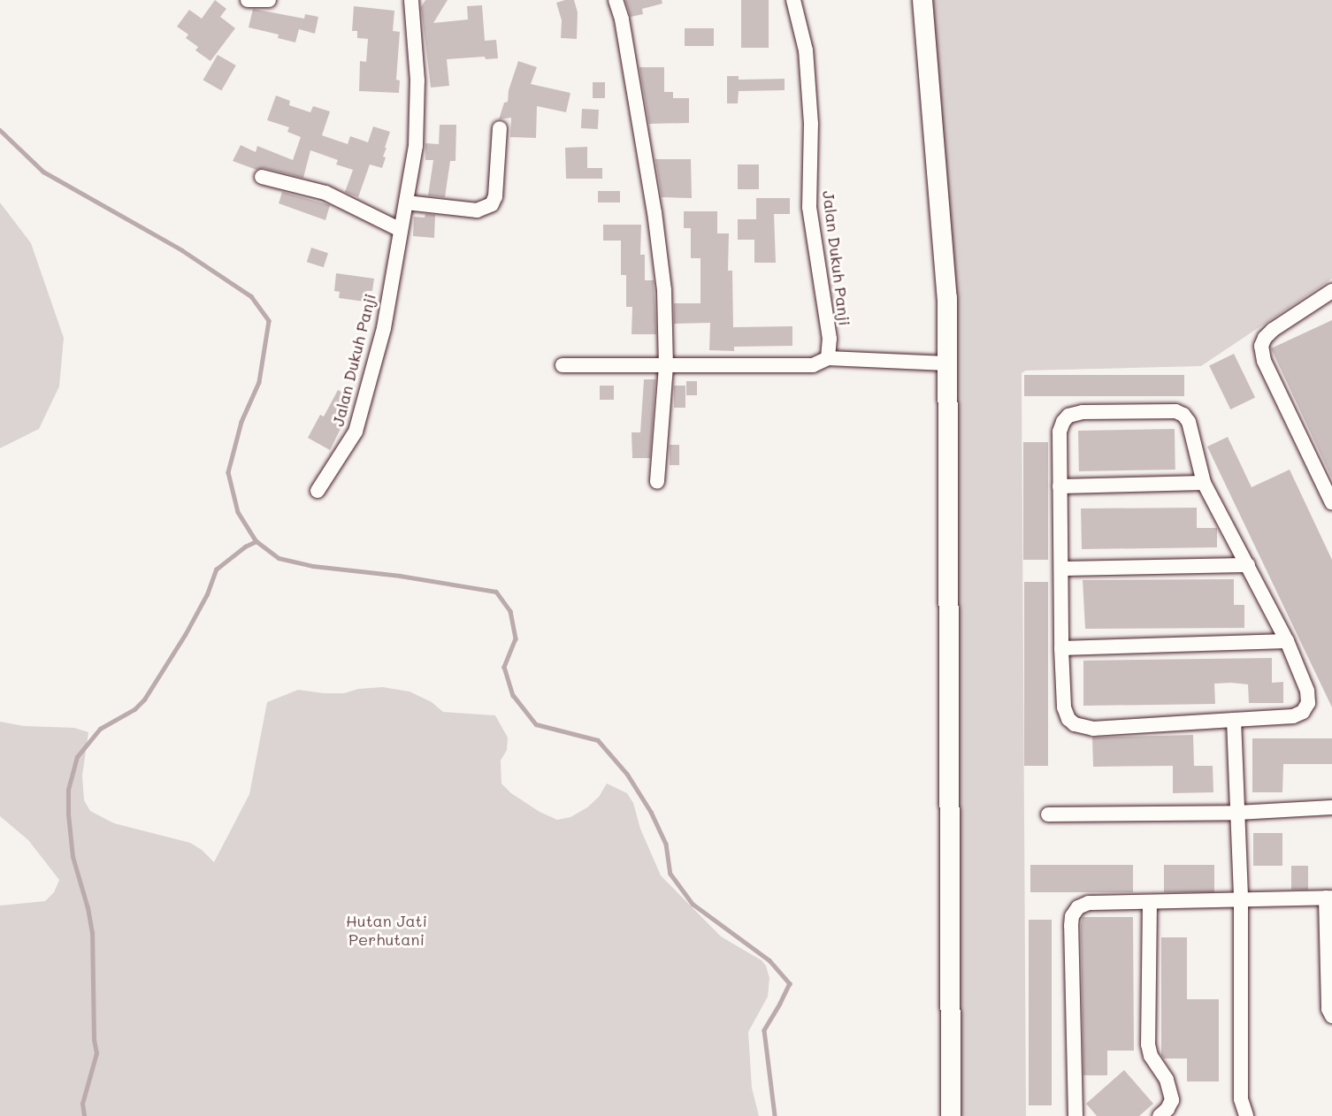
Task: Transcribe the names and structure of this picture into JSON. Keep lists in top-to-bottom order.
{
  "streets": {
    "street": ["Jalan Dukuh Panji"]
  },
  "parks": ["Hutan Jati Perhutani"]
}
